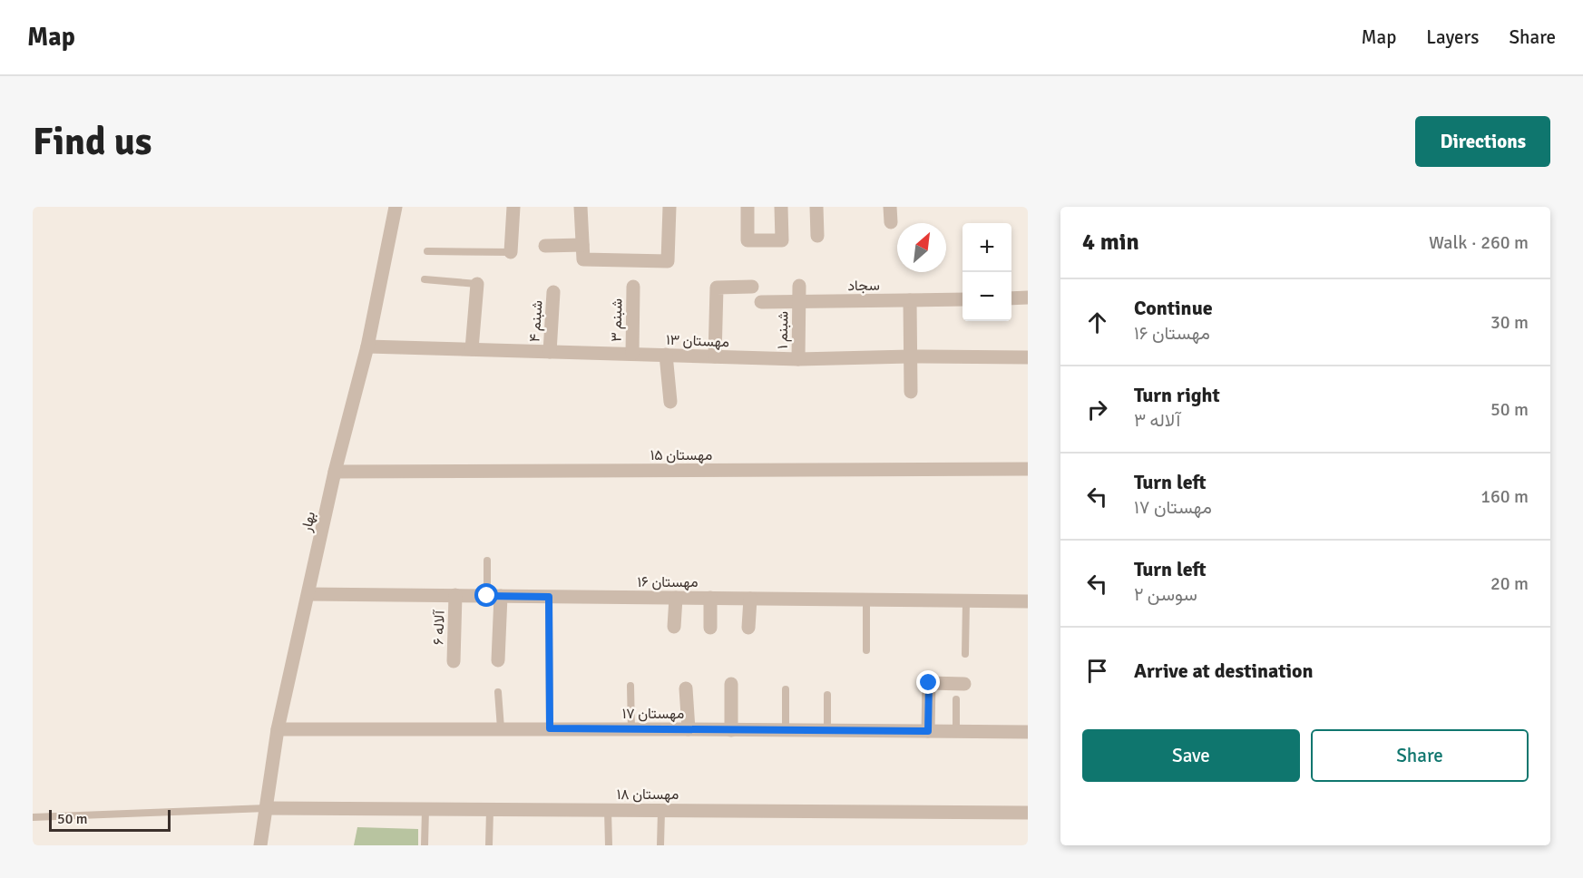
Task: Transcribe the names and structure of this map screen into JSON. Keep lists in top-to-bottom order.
{
  "streets": {
    "street": [
      "سجاد",
      "شبنم ۳",
      "شبنم ۴",
      "شبنم ۱",
      "مهستان ۱۳",
      "مهستان ۱۵",
      "بهار",
      "مهستان ۱۶",
      "آلاله ۶",
      "مهستان ۱۷",
      "مهستان ۱۸"
    ]
  },
  "crossings": [
    ["سجاد", "شبنم ۱"],
    ["شبنم ۳", "مهستان ۱۳"],
    ["شبنم ۴", "مهستان ۱۳"],
    ["شبنم ۱", "مهستان ۱۳"],
    ["مهستان ۱۳", "بهار"],
    ["مهستان ۱۵", "بهار"],
    ["بهار", "مهستان ۱۶"],
    ["بهار", "مهستان ۱۷"],
    ["بهار", "مهستان ۱۸"],
    ["مهستان ۱۶", "آلاله ۶"]
  ],
  "scale_bar": "50 m",
  "north": "top right",
  "page": {
    "header": "Map",
    "nav": ["Map", "Layers", "Share"],
    "buttons": [
      "Directions",
      ["Save", "Share"]
    ],
    "title": "Find us",
    "heading": ["4 min", "Walk · 260 m"],
    "map_buttons": ["+", "−"],
    "list": [
      ["Continue", "مهستان ۱۶", "30 m"],
      ["Turn right", "آلاله ۳", "50 m"],
      ["Turn left", "مهستان ۱۷", "160 m"],
      ["Turn left", "سوسن ۲", "20 m"],
      "Arrive at destination"
    ],
    "scale": "50 m"
  }
}
